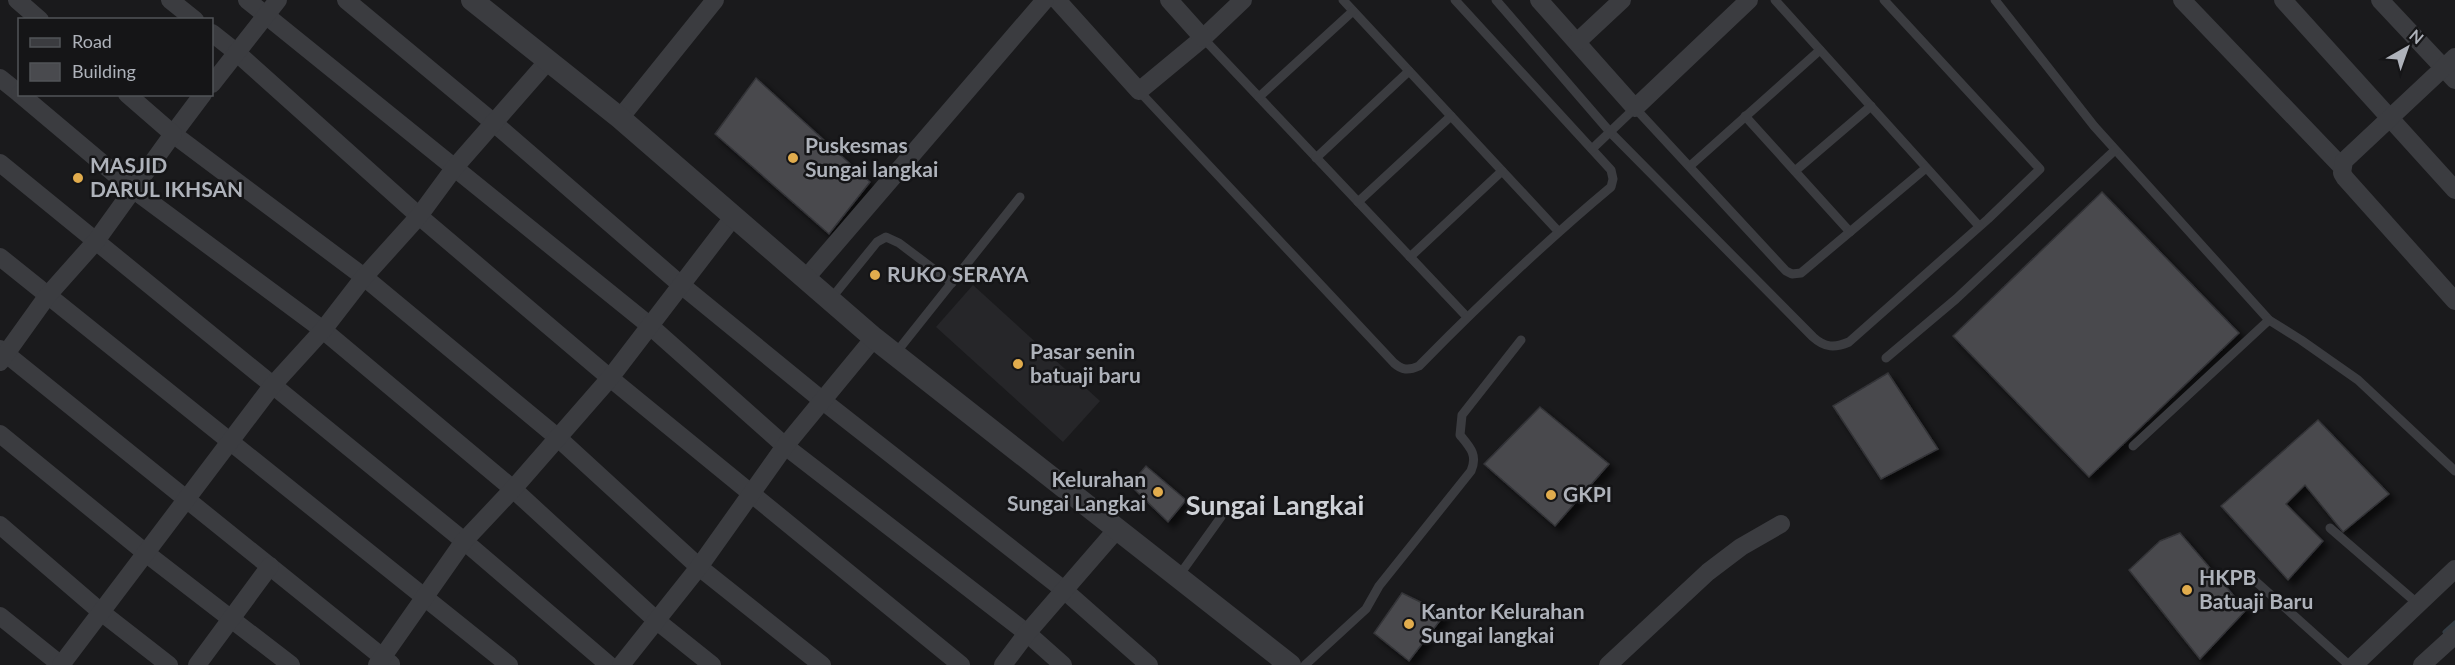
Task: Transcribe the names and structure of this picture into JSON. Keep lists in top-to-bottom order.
{
  "districts": ["Sungai Langkai"],
  "places": [
    "Puskesmas Sungai langkai",
    "MASJID DARUL IKHSAN",
    "RUKO SERAYA",
    "Pasar senin batuaji baru",
    "Kelurahan Sungai Langkai",
    "GKPI",
    "HKPB Batuaji Baru",
    "Kantor Kelurahan Sungai langkai"
  ],
  "legend": ["Road", "Building"],
  "north": "top right"
}
